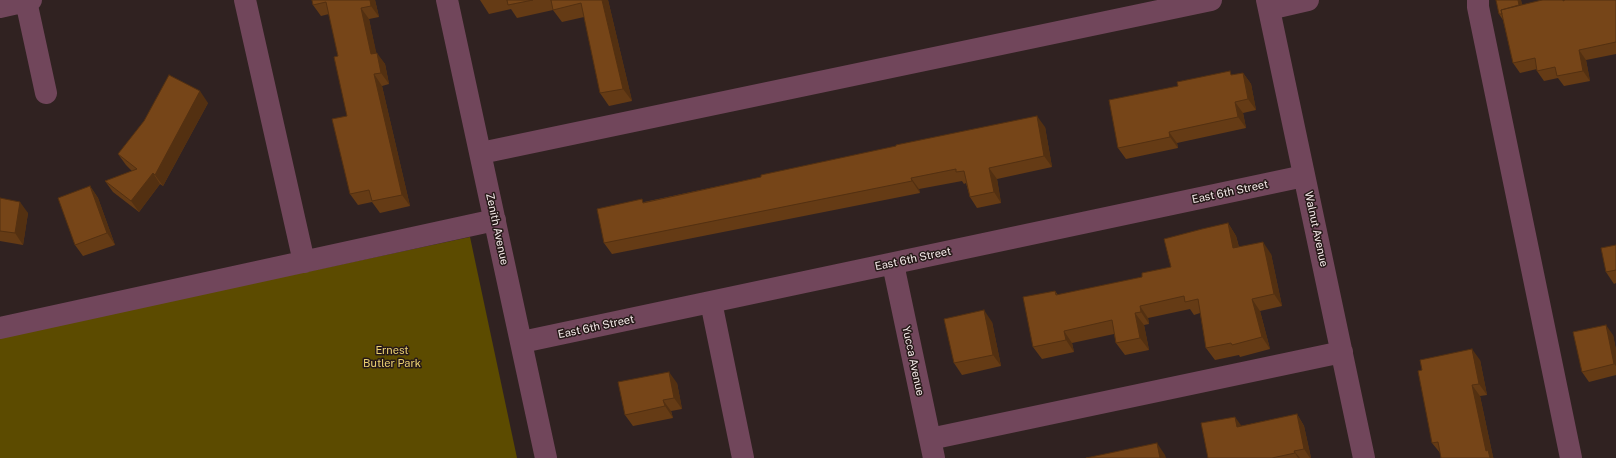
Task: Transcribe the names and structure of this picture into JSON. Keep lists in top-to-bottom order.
{
  "streets": {
    "street": [
      "East 6th Street",
      "Zenith Avenue",
      "Walnut Avenue",
      "Yucca Avenue"
    ]
  },
  "crossings": [
    ["East 6th Street", "Zenith Avenue"],
    ["East 6th Street", "Walnut Avenue"],
    ["East 6th Street", "Yucca Avenue"]
  ],
  "parks": ["Ernest Butler Park"]
}
